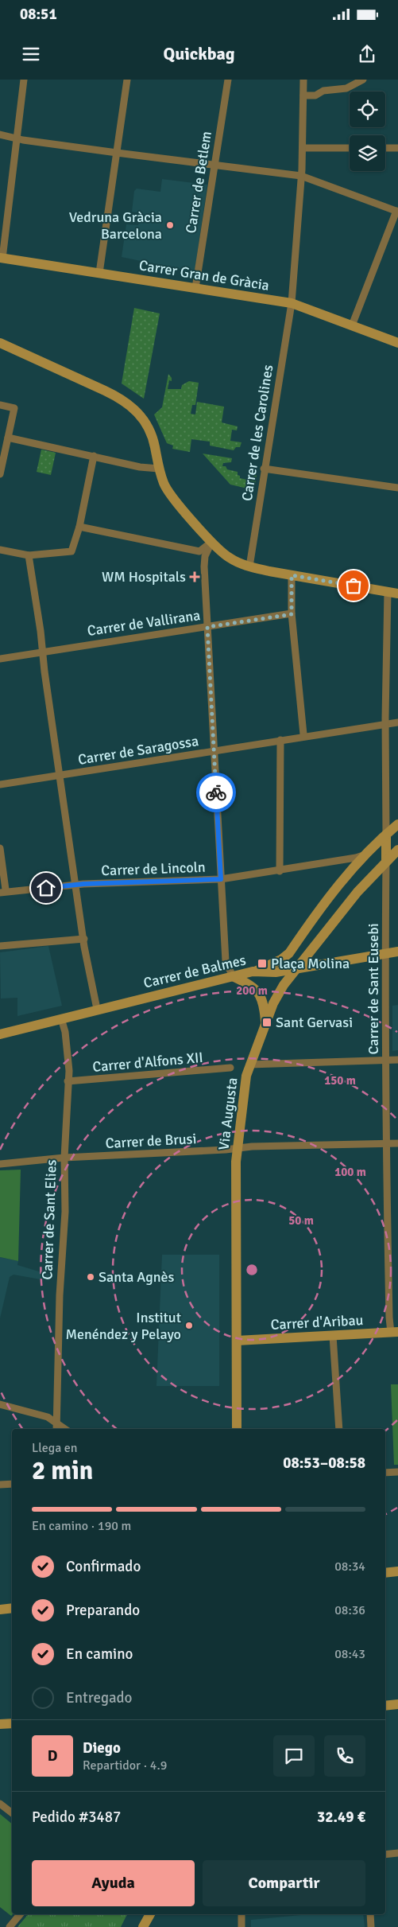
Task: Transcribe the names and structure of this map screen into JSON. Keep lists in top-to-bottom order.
{
  "streets": {
    "main road": [
      "Carrer Gran de Gràcia",
      "Carrer de Balmes",
      "Via Augusta",
      "Carrer d'Aribau"
    ],
    "street": [
      "Carrer de Betlem",
      "Carrer de les Carolines",
      "Carrer de Vallirana",
      "Carrer de Saragossa",
      "Carrer de Lincoln",
      "Carrer de Sant Eusebi",
      "Carrer d'Alfons XII",
      "Carrer de Brusi",
      "Carrer de Sant Elies"
    ]
  },
  "crossings": [
    ["Carrer de Betlem", "Carrer Gran de Gràcia"],
    ["Carrer Gran de Gràcia", "Carrer de les Carolines"],
    ["Carrer de Balmes", "Carrer de Sant Eusebi"],
    ["Carrer de Balmes", "Via Augusta"],
    ["Carrer de Balmes", "Carrer de Sant Elies"],
    ["Carrer de Sant Eusebi", "Via Augusta"],
    ["Carrer de Sant Eusebi", "Carrer de Brusi"],
    ["Carrer de Sant Eusebi", "Carrer d'Aribau"],
    ["Carrer d'Alfons XII", "Carrer de Sant Elies"],
    ["Via Augusta", "Carrer de Brusi"],
    ["Via Augusta", "Carrer d'Aribau"],
    ["Carrer de Brusi", "Carrer de Sant Elies"]
  ],
  "places": {
    "other": ["Vedruna Gràcia Barcelona", "Santa Agnès", "Institut Menéndez y Pelayo"],
    "health": ["WM Hospitals"],
    "transit": ["Plaça Molina", "Sant Gervasi"]
  },
  "page": {
    "status": "08:51",
    "header": "Quickbag",
    "heading": ["2 min", "Llega en", "08:53–08:58"],
    "panel": [
      "Diego",
      "Repartidor · 4.9",
      "Pedido #3487",
      "32.49 €"
    ],
    "bar": "En camino · 190 m",
    "list": [
      ["Confirmado", "08:34"],
      ["Preparando", "08:36"],
      ["En camino", "08:43"],
      "Entregado"
    ],
    "round": "D",
    "buttons": ["Ayuda", "Compartir"]
  },
  "rings": [
    "200 m",
    "150 m",
    "100 m",
    "50 m"
  ]
}
